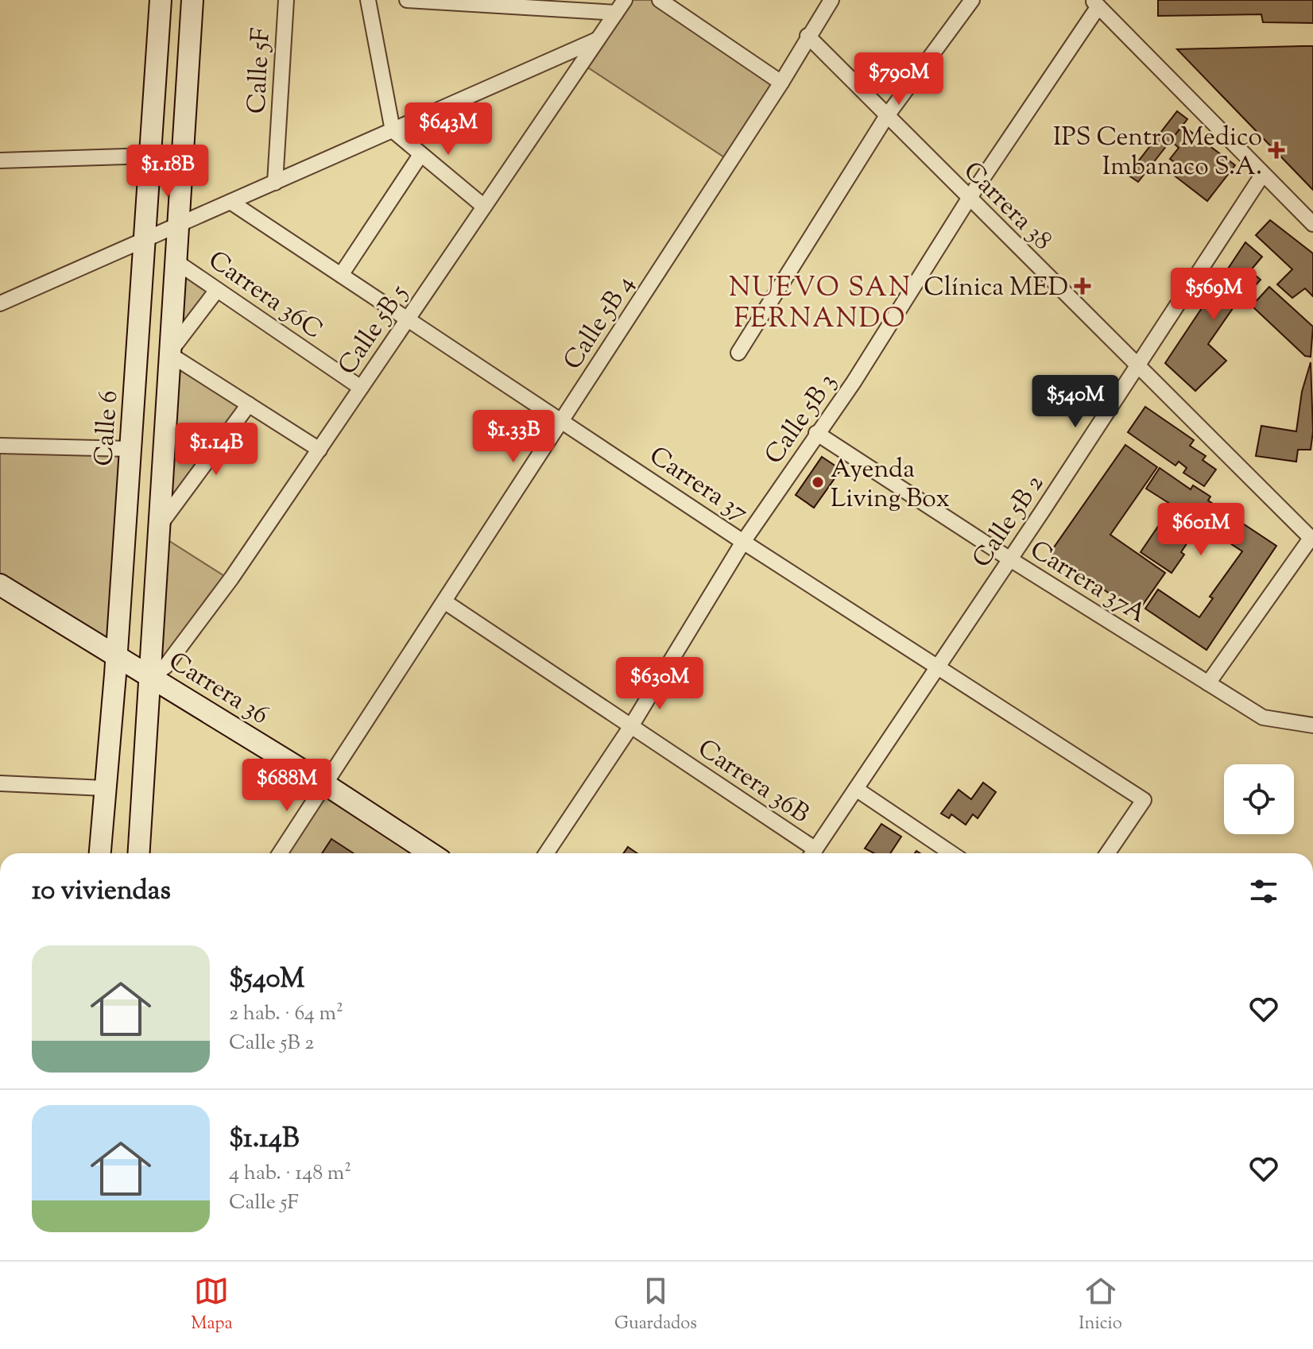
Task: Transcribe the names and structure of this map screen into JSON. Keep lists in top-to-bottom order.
{
  "streets": {
    "main road": ["Calle 6", "Carrera 36"],
    "street": [
      "Calle 5F",
      "Carrera 38",
      "Carrera 36C",
      "Calle 5B 4",
      "Calle 5B 5",
      "Calle 5B 3",
      "Carrera 37",
      "Calle 5B 2",
      "Carrera 37A",
      "Carrera 36B"
    ]
  },
  "crossings": [
    ["Carrera 38", "Calle 5B 4"],
    ["Carrera 38", "Calle 5B 3"],
    ["Carrera 38", "Calle 5B 2"],
    ["Carrera 36C", "Calle 5B 5"],
    ["Calle 5B 4", "Carrera 37"],
    ["Calle 5B 4", "Carrera 36"],
    ["Calle 5B 4", "Carrera 36B"],
    ["Calle 5B 5", "Carrera 37"],
    ["Calle 5B 5", "Carrera 36"],
    ["Calle 5B 3", "Carrera 37"],
    ["Calle 5B 3", "Carrera 37A"],
    ["Calle 5B 3", "Carrera 36B"],
    ["Calle 6", "Carrera 36"],
    ["Carrera 37", "Calle 5B 2"],
    ["Calle 5B 2", "Carrera 37A"]
  ],
  "districts": ["NUEVO SAN FERNANDO"],
  "places": {
    "health": ["IPS Centro Medico Imbanaco S.A.", "Clínica MED"],
    "other": ["Ayenda Living Box"]
  },
  "page": {
    "price": [
      "$790M",
      "$643M",
      "$1.18B",
      "$569M",
      "$540M",
      "$1.33B",
      "$1.14B",
      "$601M",
      "$630M",
      "$688M"
    ],
    "heading": "10 viviendas",
    "list": [
      {
        "name": "$540M",
        "note": "2 hab. · 64 m² · Calle 5B 2"
      },
      {
        "name": "$1.14B",
        "note": "4 hab. · 148 m² · Calle 5F"
      }
    ],
    "tabs": ["Mapa", "Guardados", "Inicio"]
  }
}
